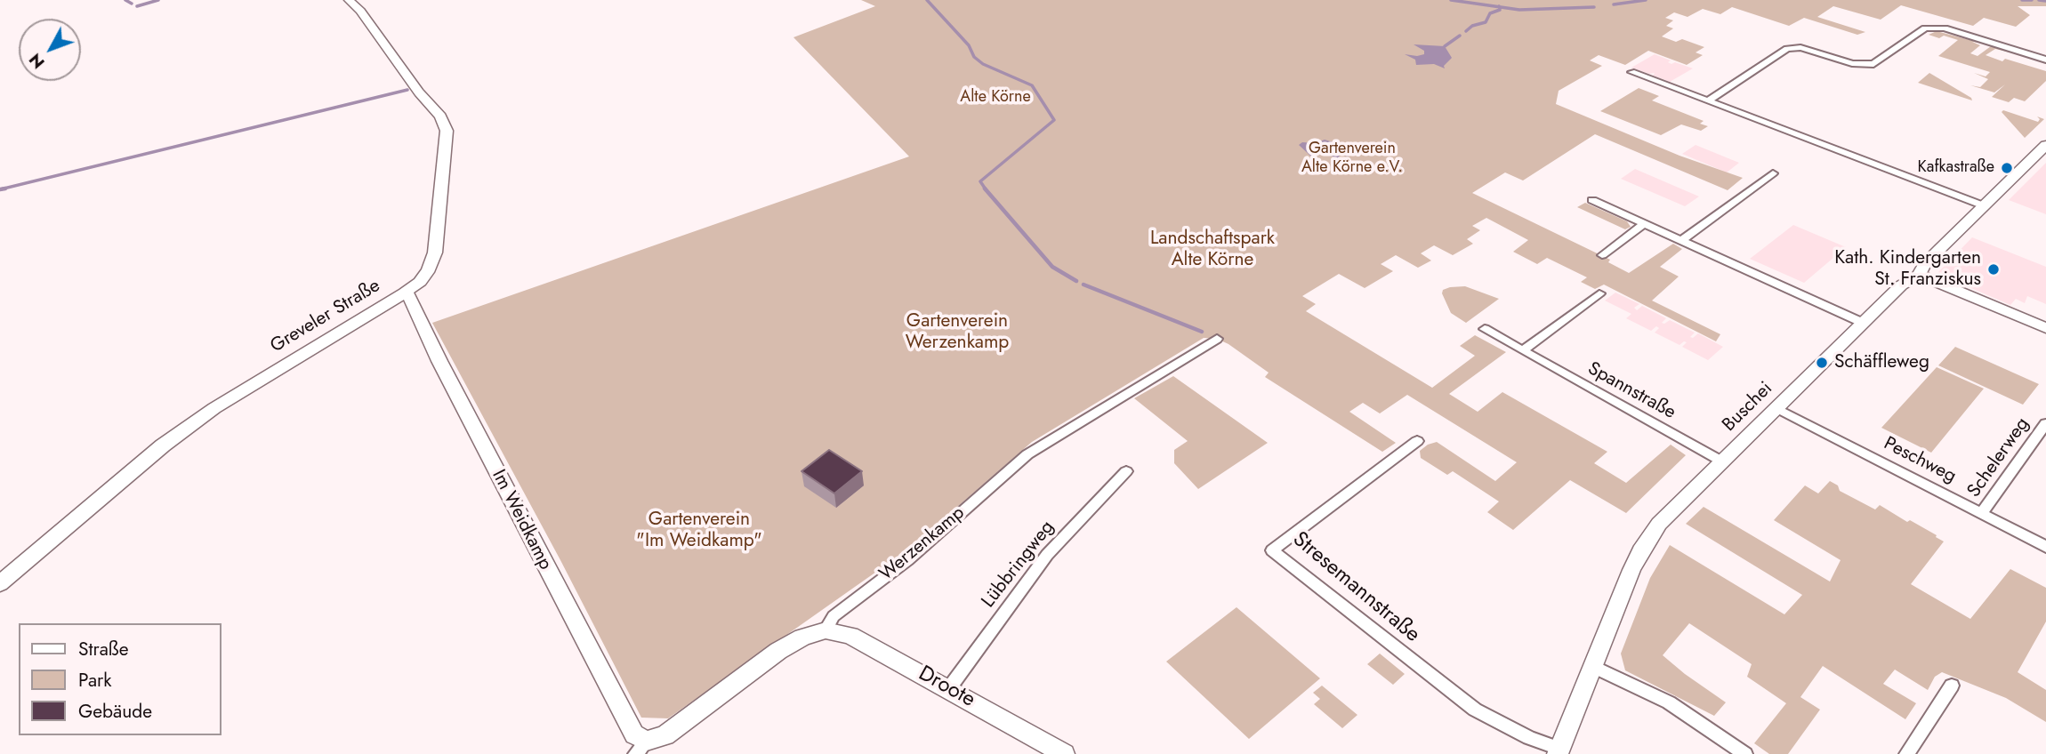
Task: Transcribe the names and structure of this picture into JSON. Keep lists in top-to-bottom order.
{
  "streets": {
    "street": [
      "Greveler Straße",
      "Spannstraße",
      "Buschei",
      "Schelerweg",
      "Peschweg",
      "Im Weidkamp",
      "Werzenkamp",
      "Lübbringweg",
      "Stresemannstraße",
      "Droote"
    ]
  },
  "crossings": [
    ["Greveler Straße", "Im Weidkamp"],
    ["Spannstraße", "Buschei"],
    ["Buschei", "Peschweg"],
    ["Buschei", "Stresemannstraße"],
    ["Schelerweg", "Peschweg"],
    ["Im Weidkamp", "Werzenkamp"],
    ["Werzenkamp", "Droote"],
    ["Lübbringweg", "Droote"]
  ],
  "parks": [
    "Alte Körne",
    "Gartenverein Alte Körne e.V.",
    "Landschaftspark Alte Körne",
    "Gartenverein Werzenkamp",
    "Gartenverein \"Im Weidkamp\""
  ],
  "places": ["Kafkastraße", "Kath. Kindergarten St. Franziskus", "Schäffleweg"],
  "legend": ["Straße", "Park", "Gebäude"],
  "north": "bottom left"
}
